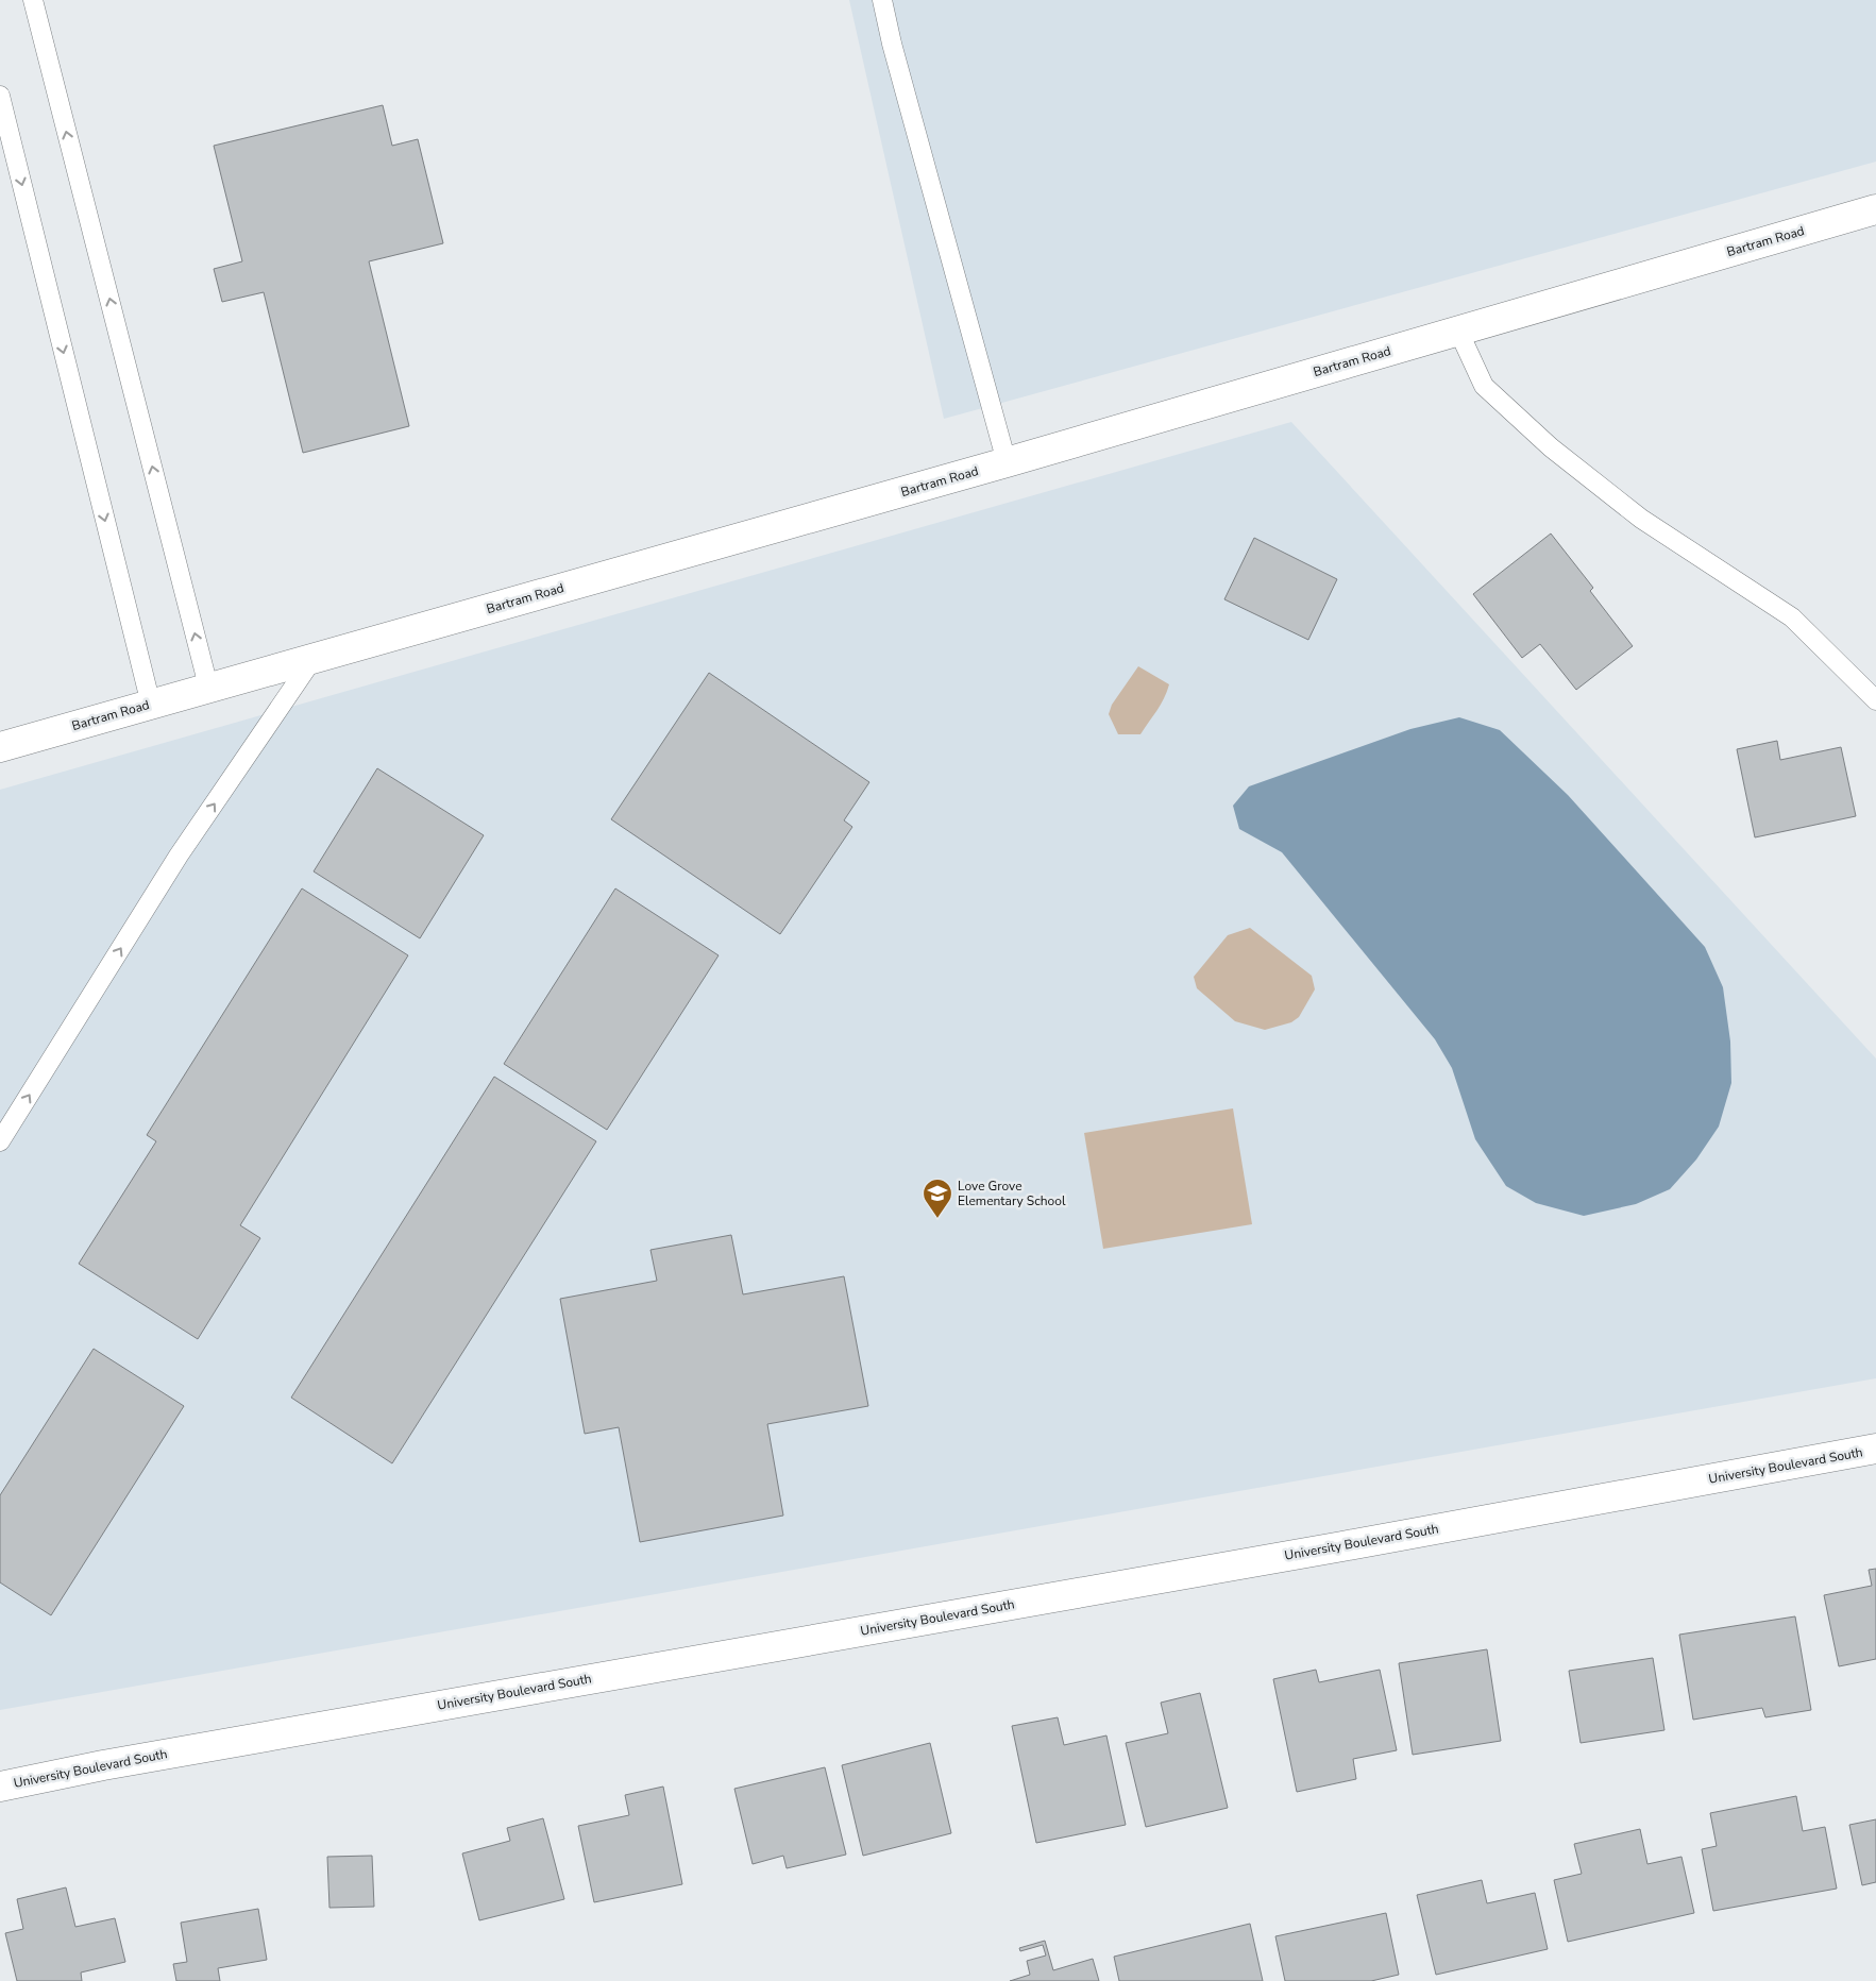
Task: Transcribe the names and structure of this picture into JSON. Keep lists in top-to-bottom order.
{
  "streets": {
    "street": ["Bartram Road", "University Boulevard South"]
  },
  "places": {
    "school or university": ["Love Grove Elementary School"]
  }
}
